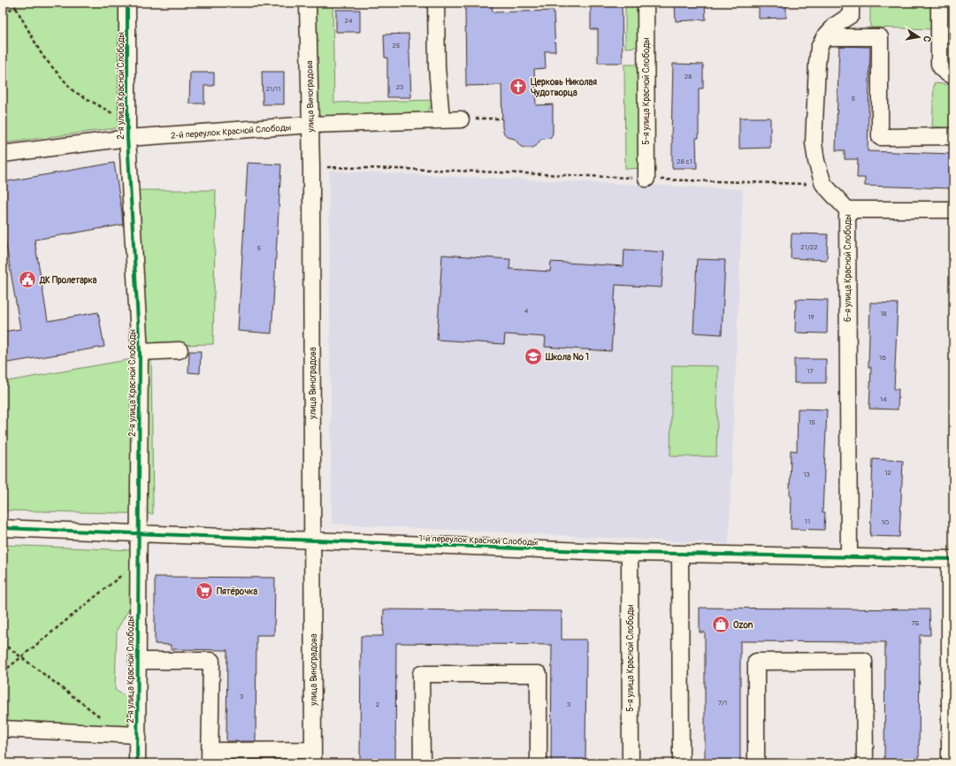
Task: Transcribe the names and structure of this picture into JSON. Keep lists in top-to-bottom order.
{
  "streets": {
    "street": [
      "2-я улица Красной Слободы",
      "5-я улица Красной Слободы",
      "улица Виноградова",
      "2-й переулок Красной Слободы",
      "6-я улица Красной Слободы",
      "1-й переулок Красной Слободы"
    ]
  },
  "crossings": [
    ["2-я улица Красной Слободы", "2-й переулок Красной Слободы"],
    ["2-я улица Красной Слободы", "1-й переулок Красной Слободы"],
    ["5-я улица Красной Слободы", "1-й переулок Красной Слободы"],
    ["улица Виноградова", "2-й переулок Красной Слободы"],
    ["улица Виноградова", "1-й переулок Красной Слободы"],
    ["6-я улица Красной Слободы", "1-й переулок Красной Слободы"]
  ],
  "places": {
    "church": ["Церковь Николая Чудотворца"],
    "public building": ["ДК Пролетарка"],
    "school or university": ["Школа № 1"],
    "supermarket": ["Пятёрочка"],
    "shop": ["Ozon"]
  },
  "house_numbers": [
    "24",
    "25",
    "28",
    "23",
    "21/11",
    "5",
    "28 с1",
    "21/22",
    "5",
    "4",
    "18",
    "19",
    "16",
    "17",
    "14",
    "15",
    "12",
    "13",
    "11",
    "10",
    "7Б",
    "3",
    "7/1",
    "2",
    "3"
  ],
  "north": "right"
}
